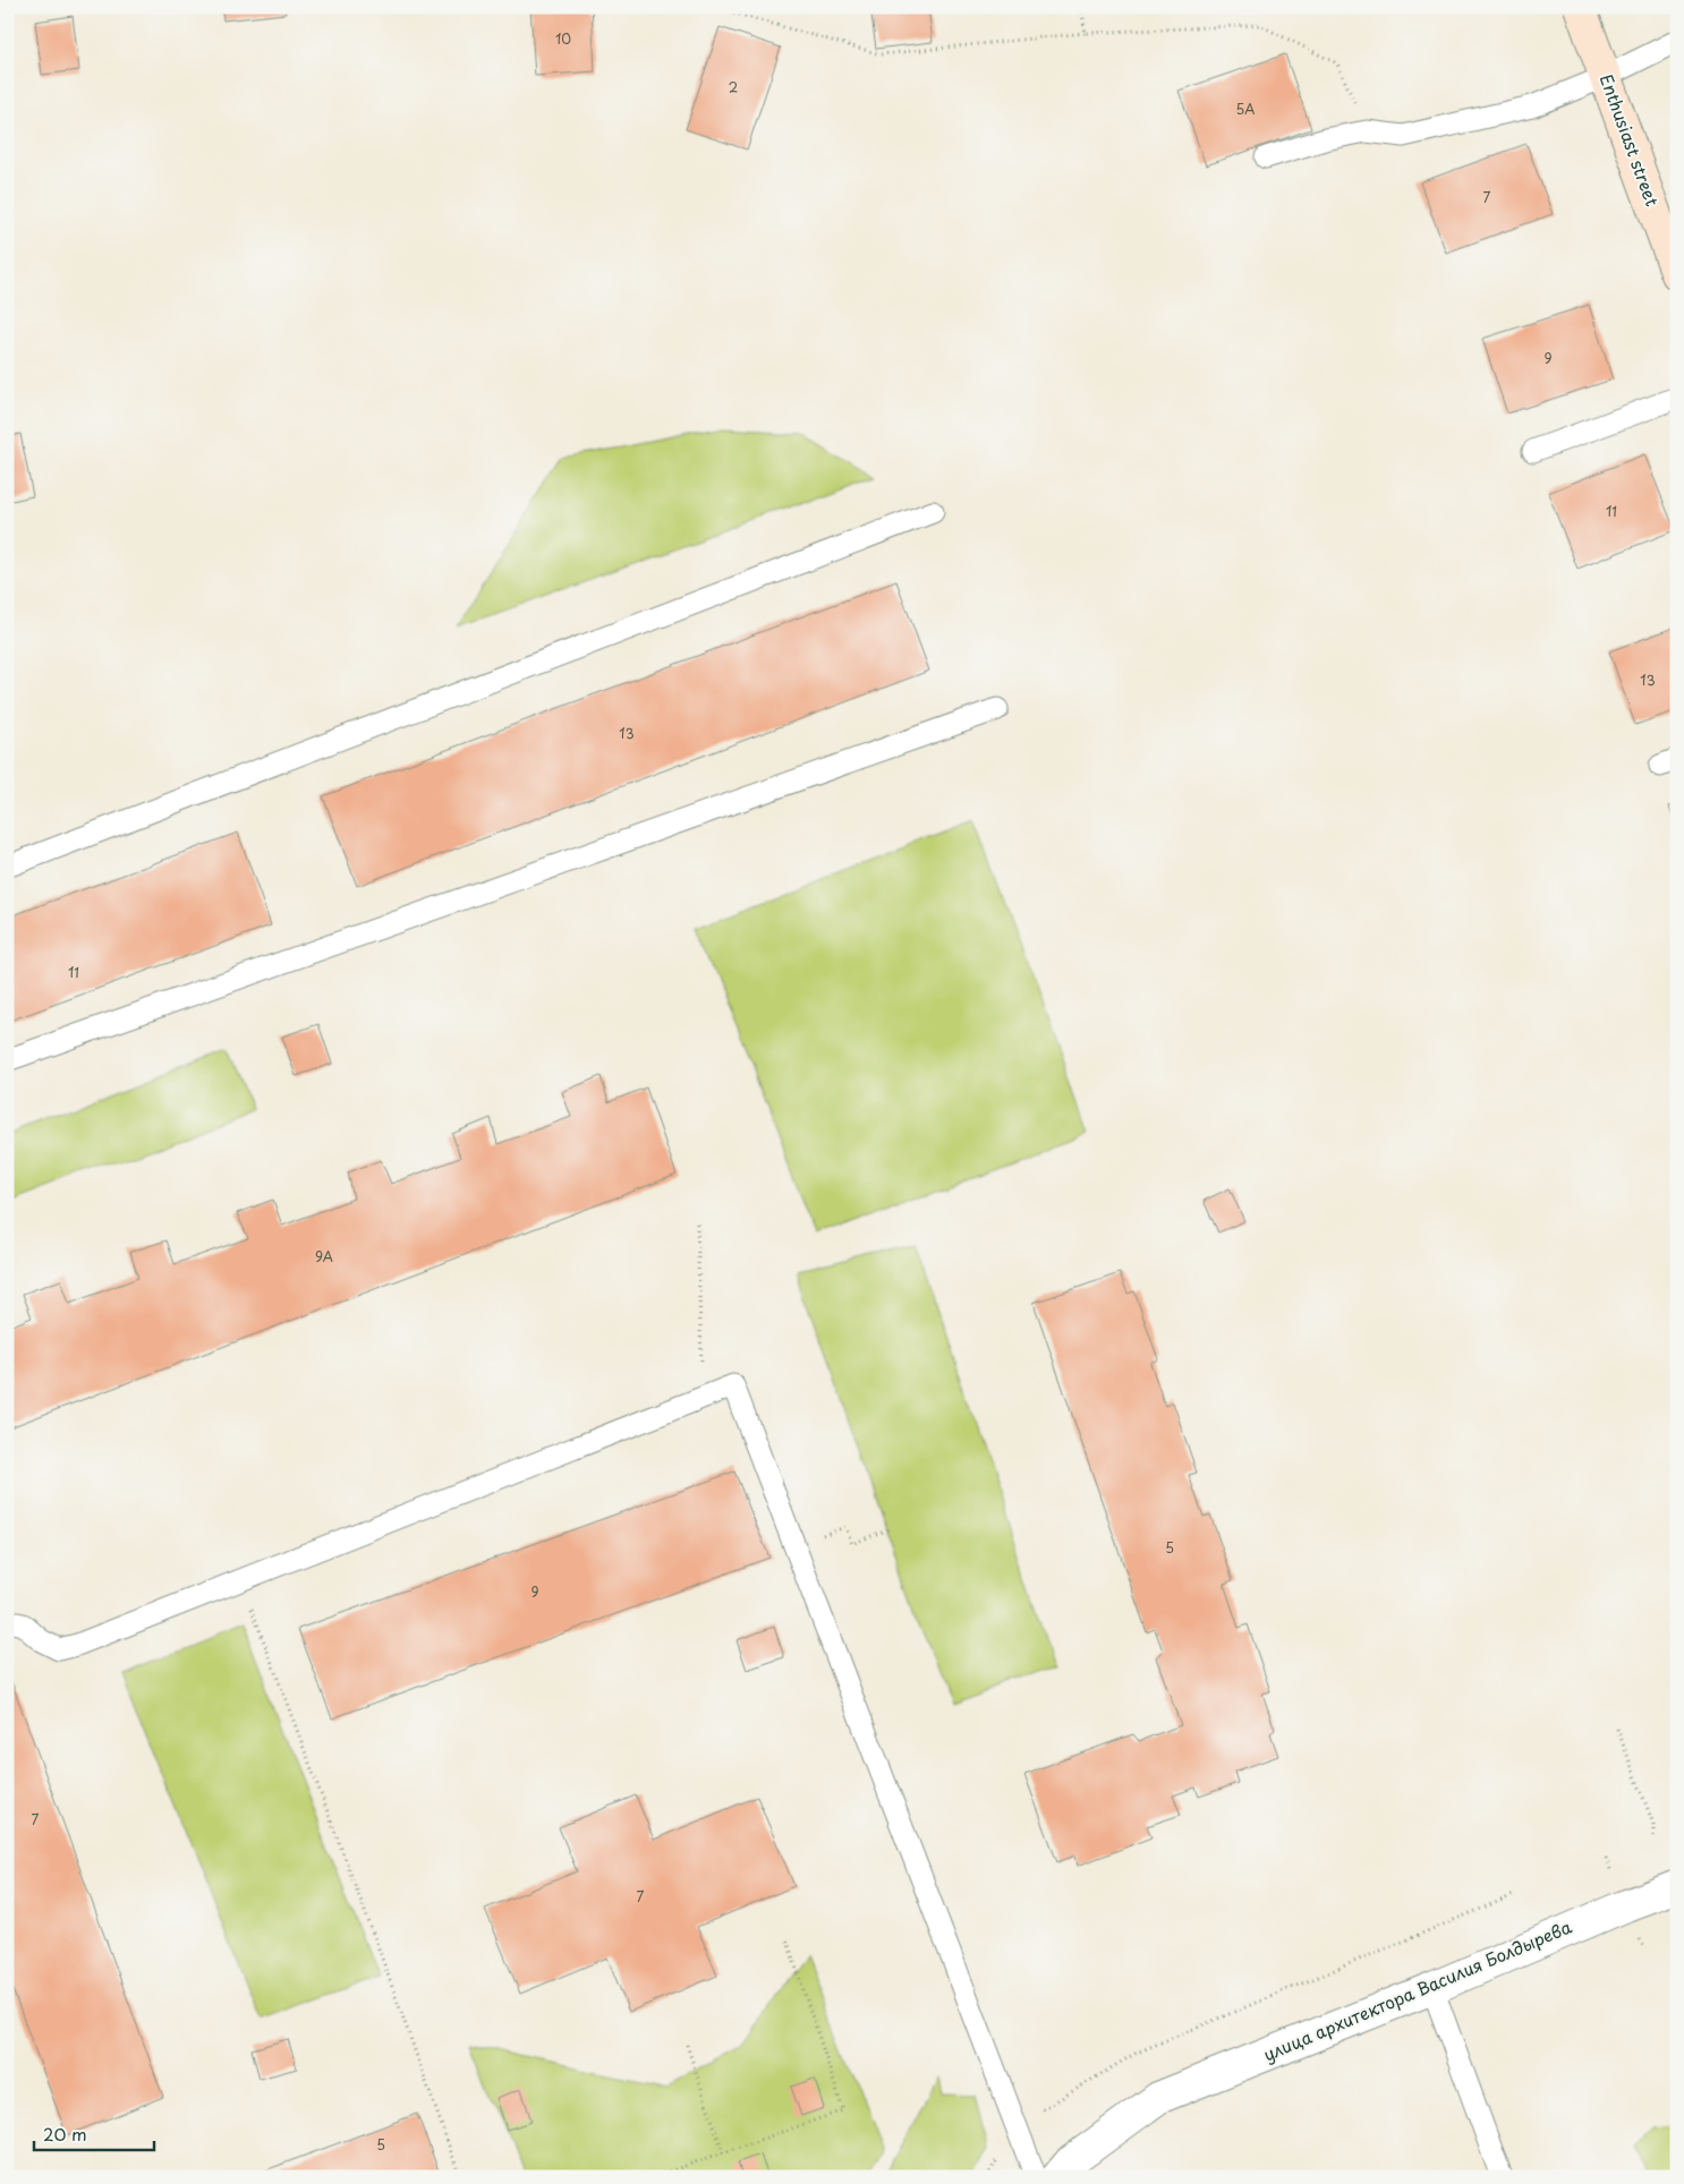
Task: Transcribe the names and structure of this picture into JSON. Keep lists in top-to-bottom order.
{
  "streets": {
    "main road": ["Enthusiast street"],
    "street": ["улица архитектора Василия Болдырева"]
  },
  "house_numbers": [
    "10",
    "2",
    "5А",
    "7",
    "9",
    "11",
    "13",
    "13",
    "11",
    "9А",
    "5",
    "9",
    "7",
    "7",
    "5"
  ],
  "scale_bar": "20 m"
}
